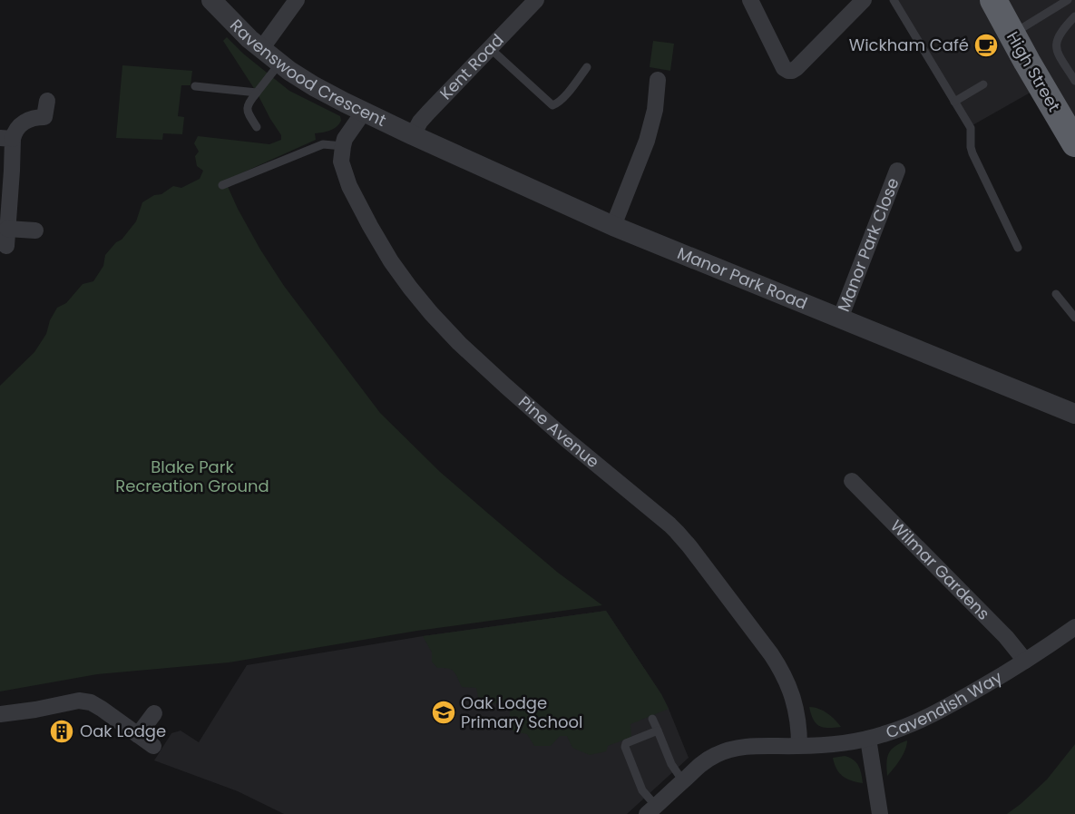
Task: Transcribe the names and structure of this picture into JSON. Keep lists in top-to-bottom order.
{
  "streets": {
    "highway": ["High Street"],
    "street": [
      "Kent Road",
      "Ravenswood Crescent",
      "Manor Park Close",
      "Manor Park Road",
      "Pine Avenue",
      "Wilmar Gardens",
      "Cavendish Way"
    ]
  },
  "crossings": [
    ["Kent Road", "Ravenswood Crescent"],
    ["Kent Road", "Manor Park Road"],
    ["Ravenswood Crescent", "Manor Park Road"],
    ["Manor Park Close", "Manor Park Road"],
    ["Pine Avenue", "Cavendish Way"],
    ["Wilmar Gardens", "Cavendish Way"]
  ],
  "parks": ["Blake Park Recreation Ground"],
  "places": {
    "cafe": ["Wickham Café"],
    "school or university": ["Oak Lodge Primary School"],
    "building": ["Oak Lodge"]
  }
}
